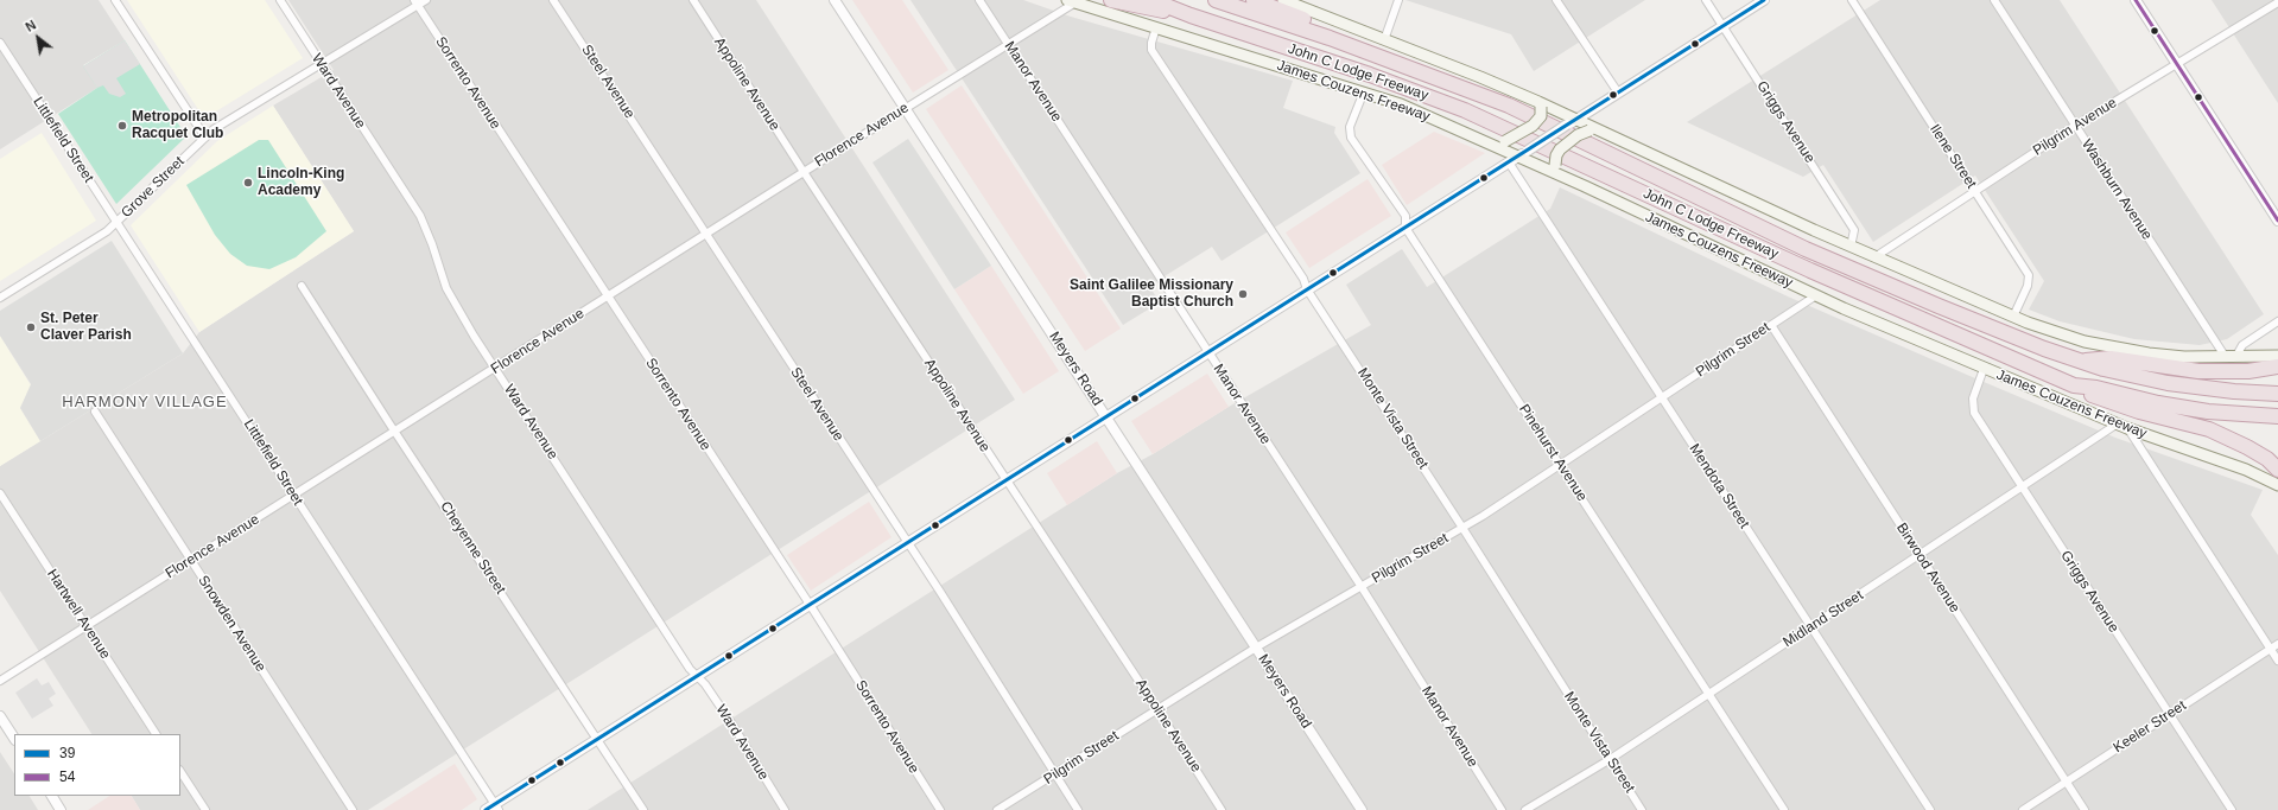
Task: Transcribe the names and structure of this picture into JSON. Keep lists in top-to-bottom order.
{
  "streets": {
    "highway": ["John C Lodge Freeway"],
    "main road": ["James Couzens Freeway"],
    "street": [
      "Steel Avenue",
      "Manor Avenue",
      "Sorrento Avenue",
      "Appoline Avenue",
      "Ward Avenue",
      "Griggs Avenue",
      "Pilgrim Avenue",
      "Florence Avenue",
      "Littlefield Street",
      "Ilene Street",
      "Grove Street",
      "Washburn Avenue",
      "Pilgrim Street",
      "Meyers Road",
      "Monte Vista Street",
      "Pinehurst Avenue",
      "Mendota Street",
      "Cheyenne Street",
      "Birwood Avenue",
      "Hartwell Avenue",
      "Midland Street",
      "Snowden Avenue",
      "Keeler Street"
    ]
  },
  "crossings": [
    ["Steel Avenue", "Florence Avenue"],
    ["Steel Avenue", "Pilgrim Street"],
    ["Manor Avenue", "Florence Avenue"],
    ["Manor Avenue", "Pilgrim Street"],
    ["Sorrento Avenue", "Florence Avenue"],
    ["Sorrento Avenue", "Grove Street"],
    ["Appoline Avenue", "Florence Avenue"],
    ["Appoline Avenue", "Pilgrim Street"],
    ["Ward Avenue", "Florence Avenue"],
    ["Ward Avenue", "Grove Street"],
    ["James Couzens Freeway", "Griggs Avenue"],
    ["James Couzens Freeway", "Florence Avenue"],
    ["James Couzens Freeway", "Pilgrim Street"],
    ["James Couzens Freeway", "Monte Vista Street"],
    ["James Couzens Freeway", "Pinehurst Avenue"],
    ["James Couzens Freeway", "Midland Street"],
    ["Griggs Avenue", "Midland Street"],
    ["Griggs Avenue", "Keeler Street"],
    ["Pilgrim Avenue", "Ilene Street"],
    ["Pilgrim Avenue", "Washburn Avenue"],
    ["Florence Avenue", "Littlefield Street"],
    ["Florence Avenue", "Meyers Road"],
    ["Florence Avenue", "Cheyenne Street"],
    ["Florence Avenue", "Hartwell Avenue"],
    ["Florence Avenue", "Snowden Avenue"],
    ["Littlefield Street", "Grove Street"],
    ["Pilgrim Street", "Meyers Road"],
    ["Pilgrim Street", "Monte Vista Street"],
    ["Pilgrim Street", "Pinehurst Avenue"],
    ["Pilgrim Street", "Mendota Street"],
    ["Pilgrim Street", "Birwood Avenue"],
    ["Monte Vista Street", "Midland Street"],
    ["Pinehurst Avenue", "Midland Street"],
    ["Mendota Street", "Midland Street"],
    ["Birwood Avenue", "Midland Street"],
    ["Birwood Avenue", "Keeler Street"]
  ],
  "districts": ["HARMONY VILLAGE"],
  "places": [
    "Metropolitan Racquet Club",
    "Lincoln-King Academy",
    "Saint Galilee Missionary Baptist Church",
    "St. Peter Claver Parish"
  ],
  "lines": ["transit line 39", "transit line 54"],
  "legend": ["39", "54"],
  "north": "top left"
}
